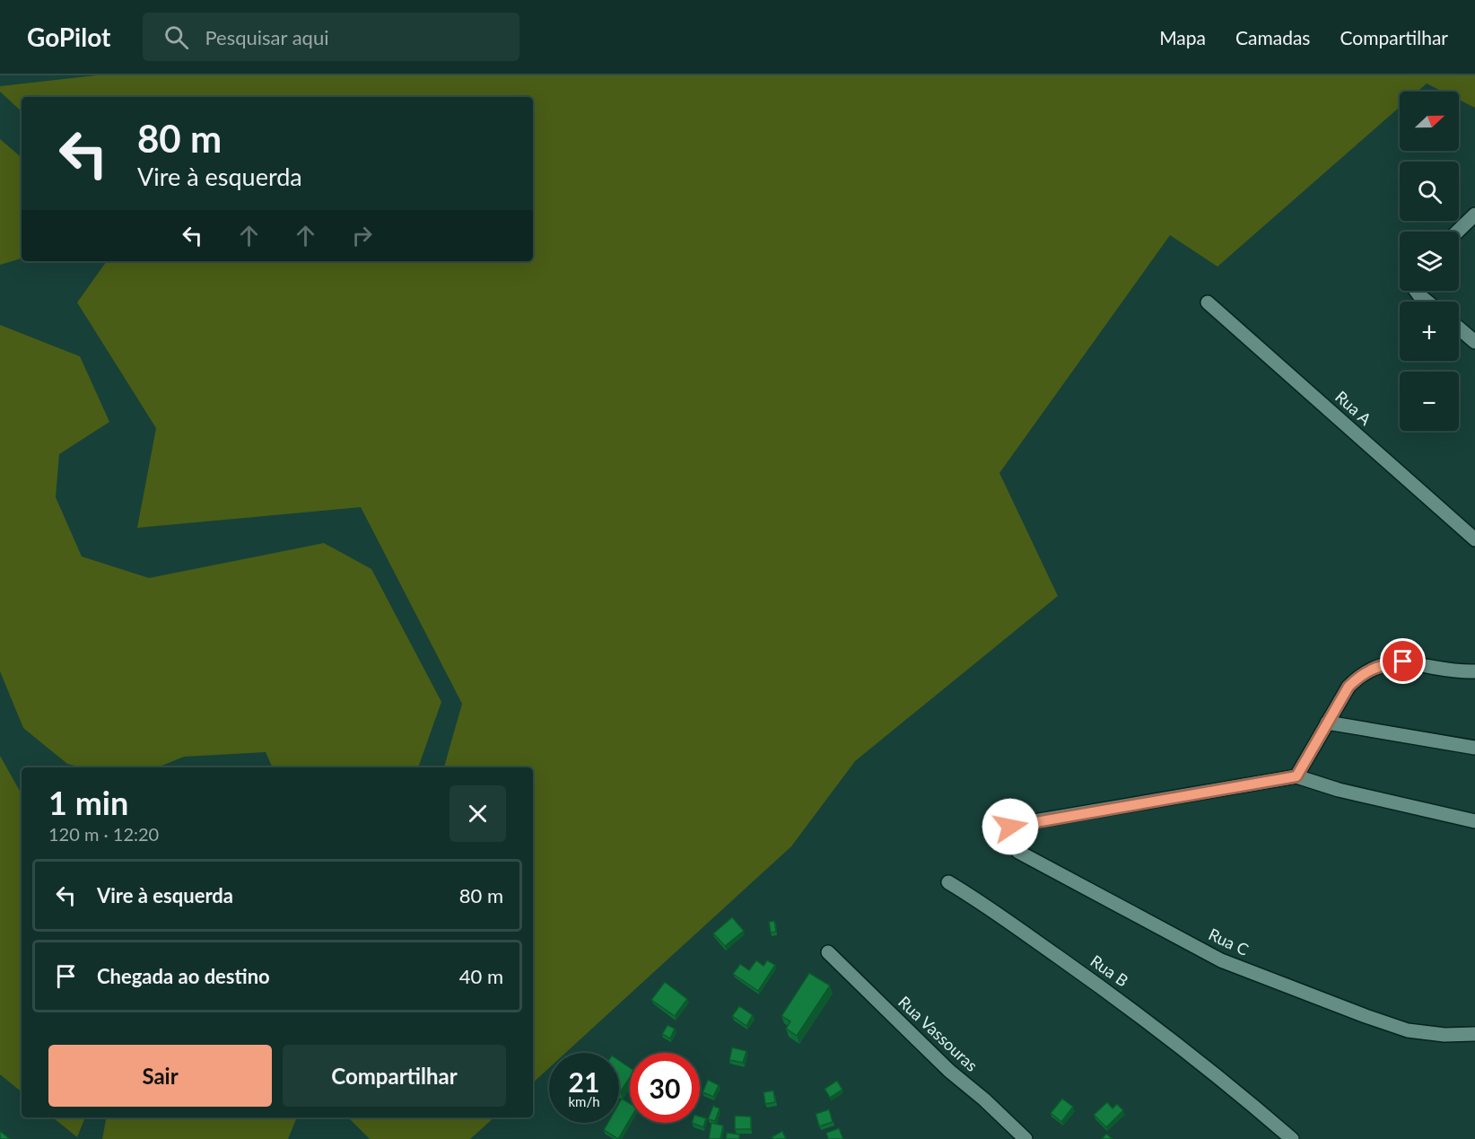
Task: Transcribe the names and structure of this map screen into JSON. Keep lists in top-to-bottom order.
{
  "streets": {
    "street": [
      "Rua A",
      "Rua C",
      "Rua B",
      "Rua Vassouras"
    ]
  },
  "north": "right",
  "page": {
    "header": "GoPilot",
    "search": "Pesquisar aqui",
    "nav": ["Mapa", "Camadas", "Compartilhar"],
    "map_buttons": ["+", "−"],
    "turn": ["80 m", "Vire à esquerda"],
    "heading": ["1 min", "120 m · 12:20"],
    "list": [
      {
        "name": "Vire à esquerda",
        "value": "80 m"
      },
      {
        "name": "Chegada ao destino",
        "value": "40 m"
      }
    ],
    "buttons": ["Sair", "Compartilhar"],
    "speed": "21 km/h",
    "limit": "30"
  }
}
